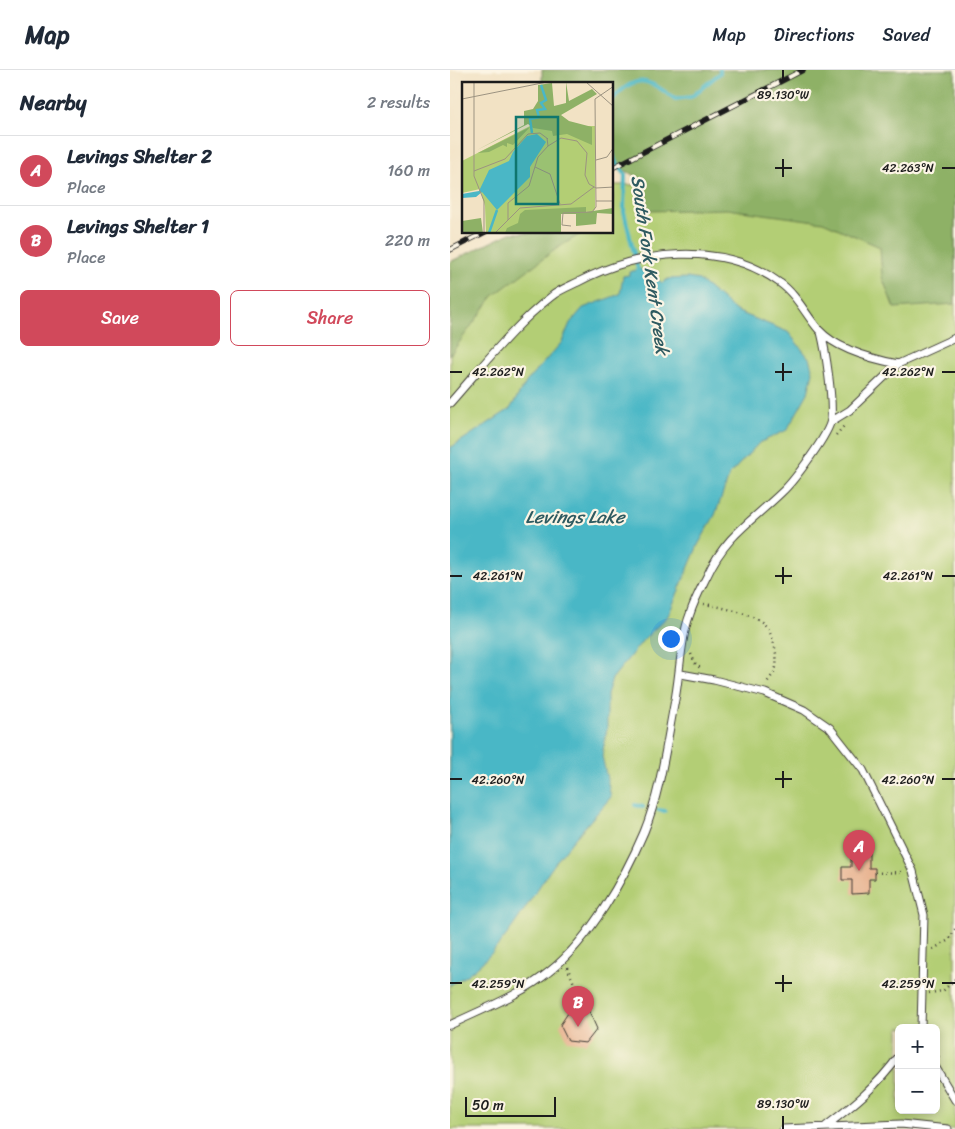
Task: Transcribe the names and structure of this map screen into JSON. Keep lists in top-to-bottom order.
{
  "water": ["South Fork Kent Creek", "Levings Lake"],
  "scale_bar": "50 m",
  "page": {
    "header": "Map",
    "nav": ["Map", "Directions", "Saved"],
    "heading": ["Nearby", "2 results"],
    "list": [
      {
        "mark": "A",
        "name": "Levings Shelter 2",
        "note": "Place",
        "value": "160 m"
      },
      {
        "mark": "B",
        "name": "Levings Shelter 1",
        "note": "Place",
        "value": "220 m"
      }
    ],
    "buttons": ["Save", "Share"],
    "pins": ["A", "B"],
    "map_buttons": ["+", "−"],
    "scale": "50 m"
  },
  "coordinates": [
    "89.130°W",
    "42.263°N",
    "42.262°N",
    "42.261°N",
    "42.260°N",
    "42.259°N"
  ]
}
